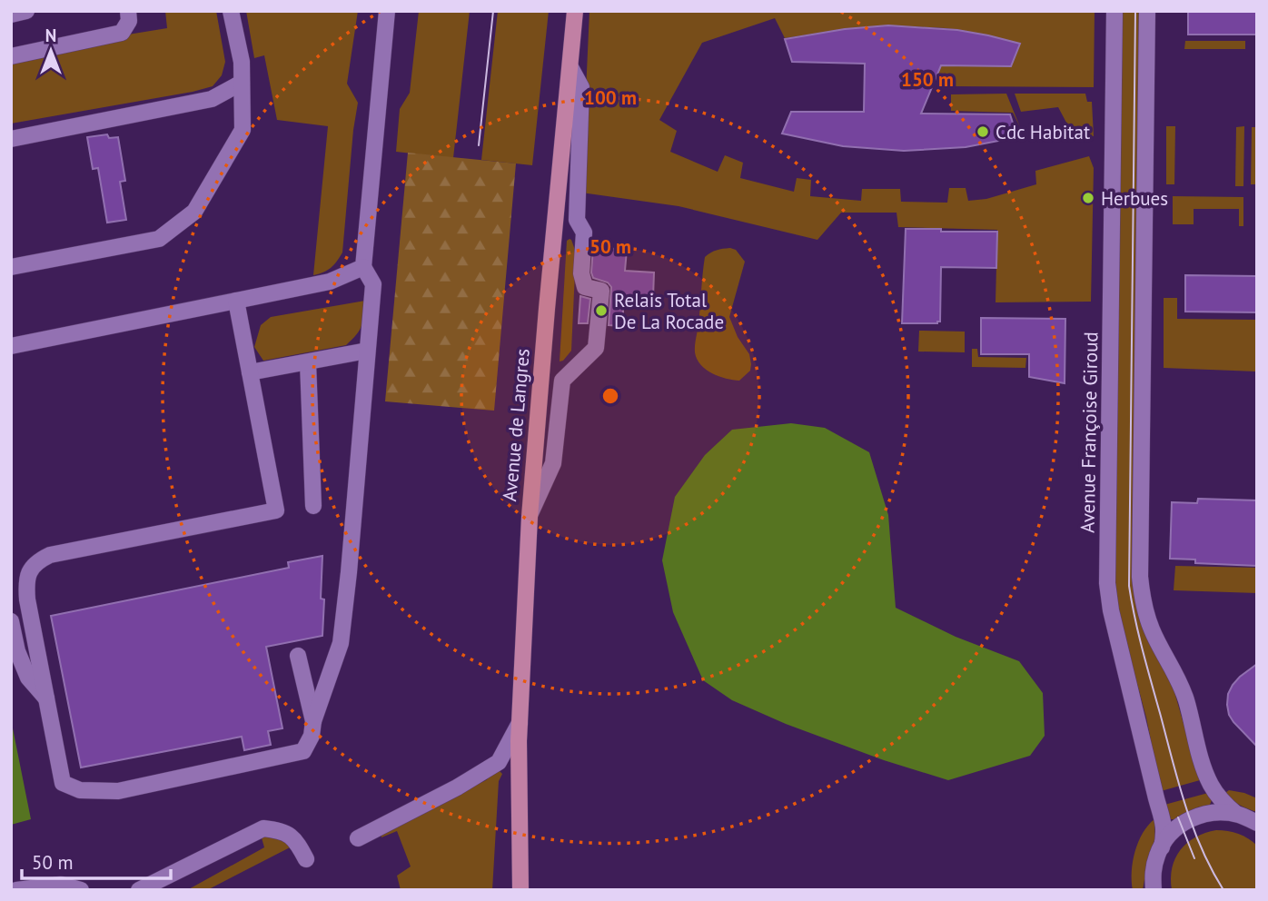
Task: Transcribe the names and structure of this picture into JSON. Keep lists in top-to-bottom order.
{
  "streets": {
    "main road": ["Avenue de Langres"],
    "street": ["Avenue Françoise Giroud"]
  },
  "places": ["Cdc Habitat", "Herbues", "Relais Total De La Rocade"],
  "scale_bar": "50 m",
  "north": "top",
  "rings": ["150 m", "100 m", "50 m"]
}
